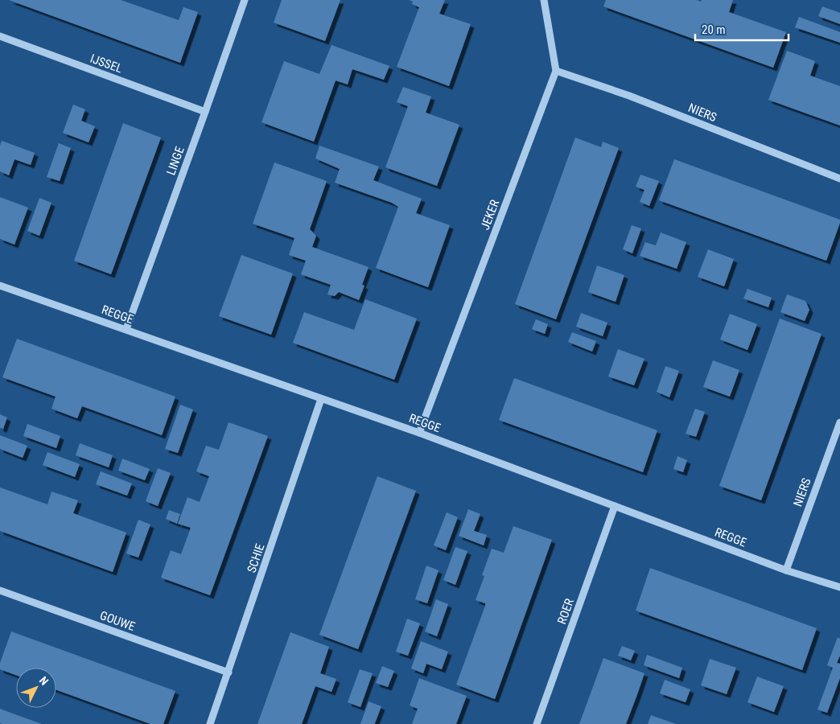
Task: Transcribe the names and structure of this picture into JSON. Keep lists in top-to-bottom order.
{
  "streets": {
    "street": [
      "IJSSEL",
      "NIERS",
      "LINGE",
      "JEKER",
      "REGGE",
      "SCHIE",
      "ROER",
      "GOUWE"
    ]
  },
  "crossings": [
    ["IJSSEL", "LINGE"],
    ["NIERS", "JEKER"],
    ["NIERS", "REGGE"],
    ["LINGE", "REGGE"],
    ["JEKER", "REGGE"],
    ["REGGE", "SCHIE"],
    ["REGGE", "ROER"],
    ["SCHIE", "GOUWE"]
  ],
  "scale_bar": "20 m",
  "north": "top right"
}
